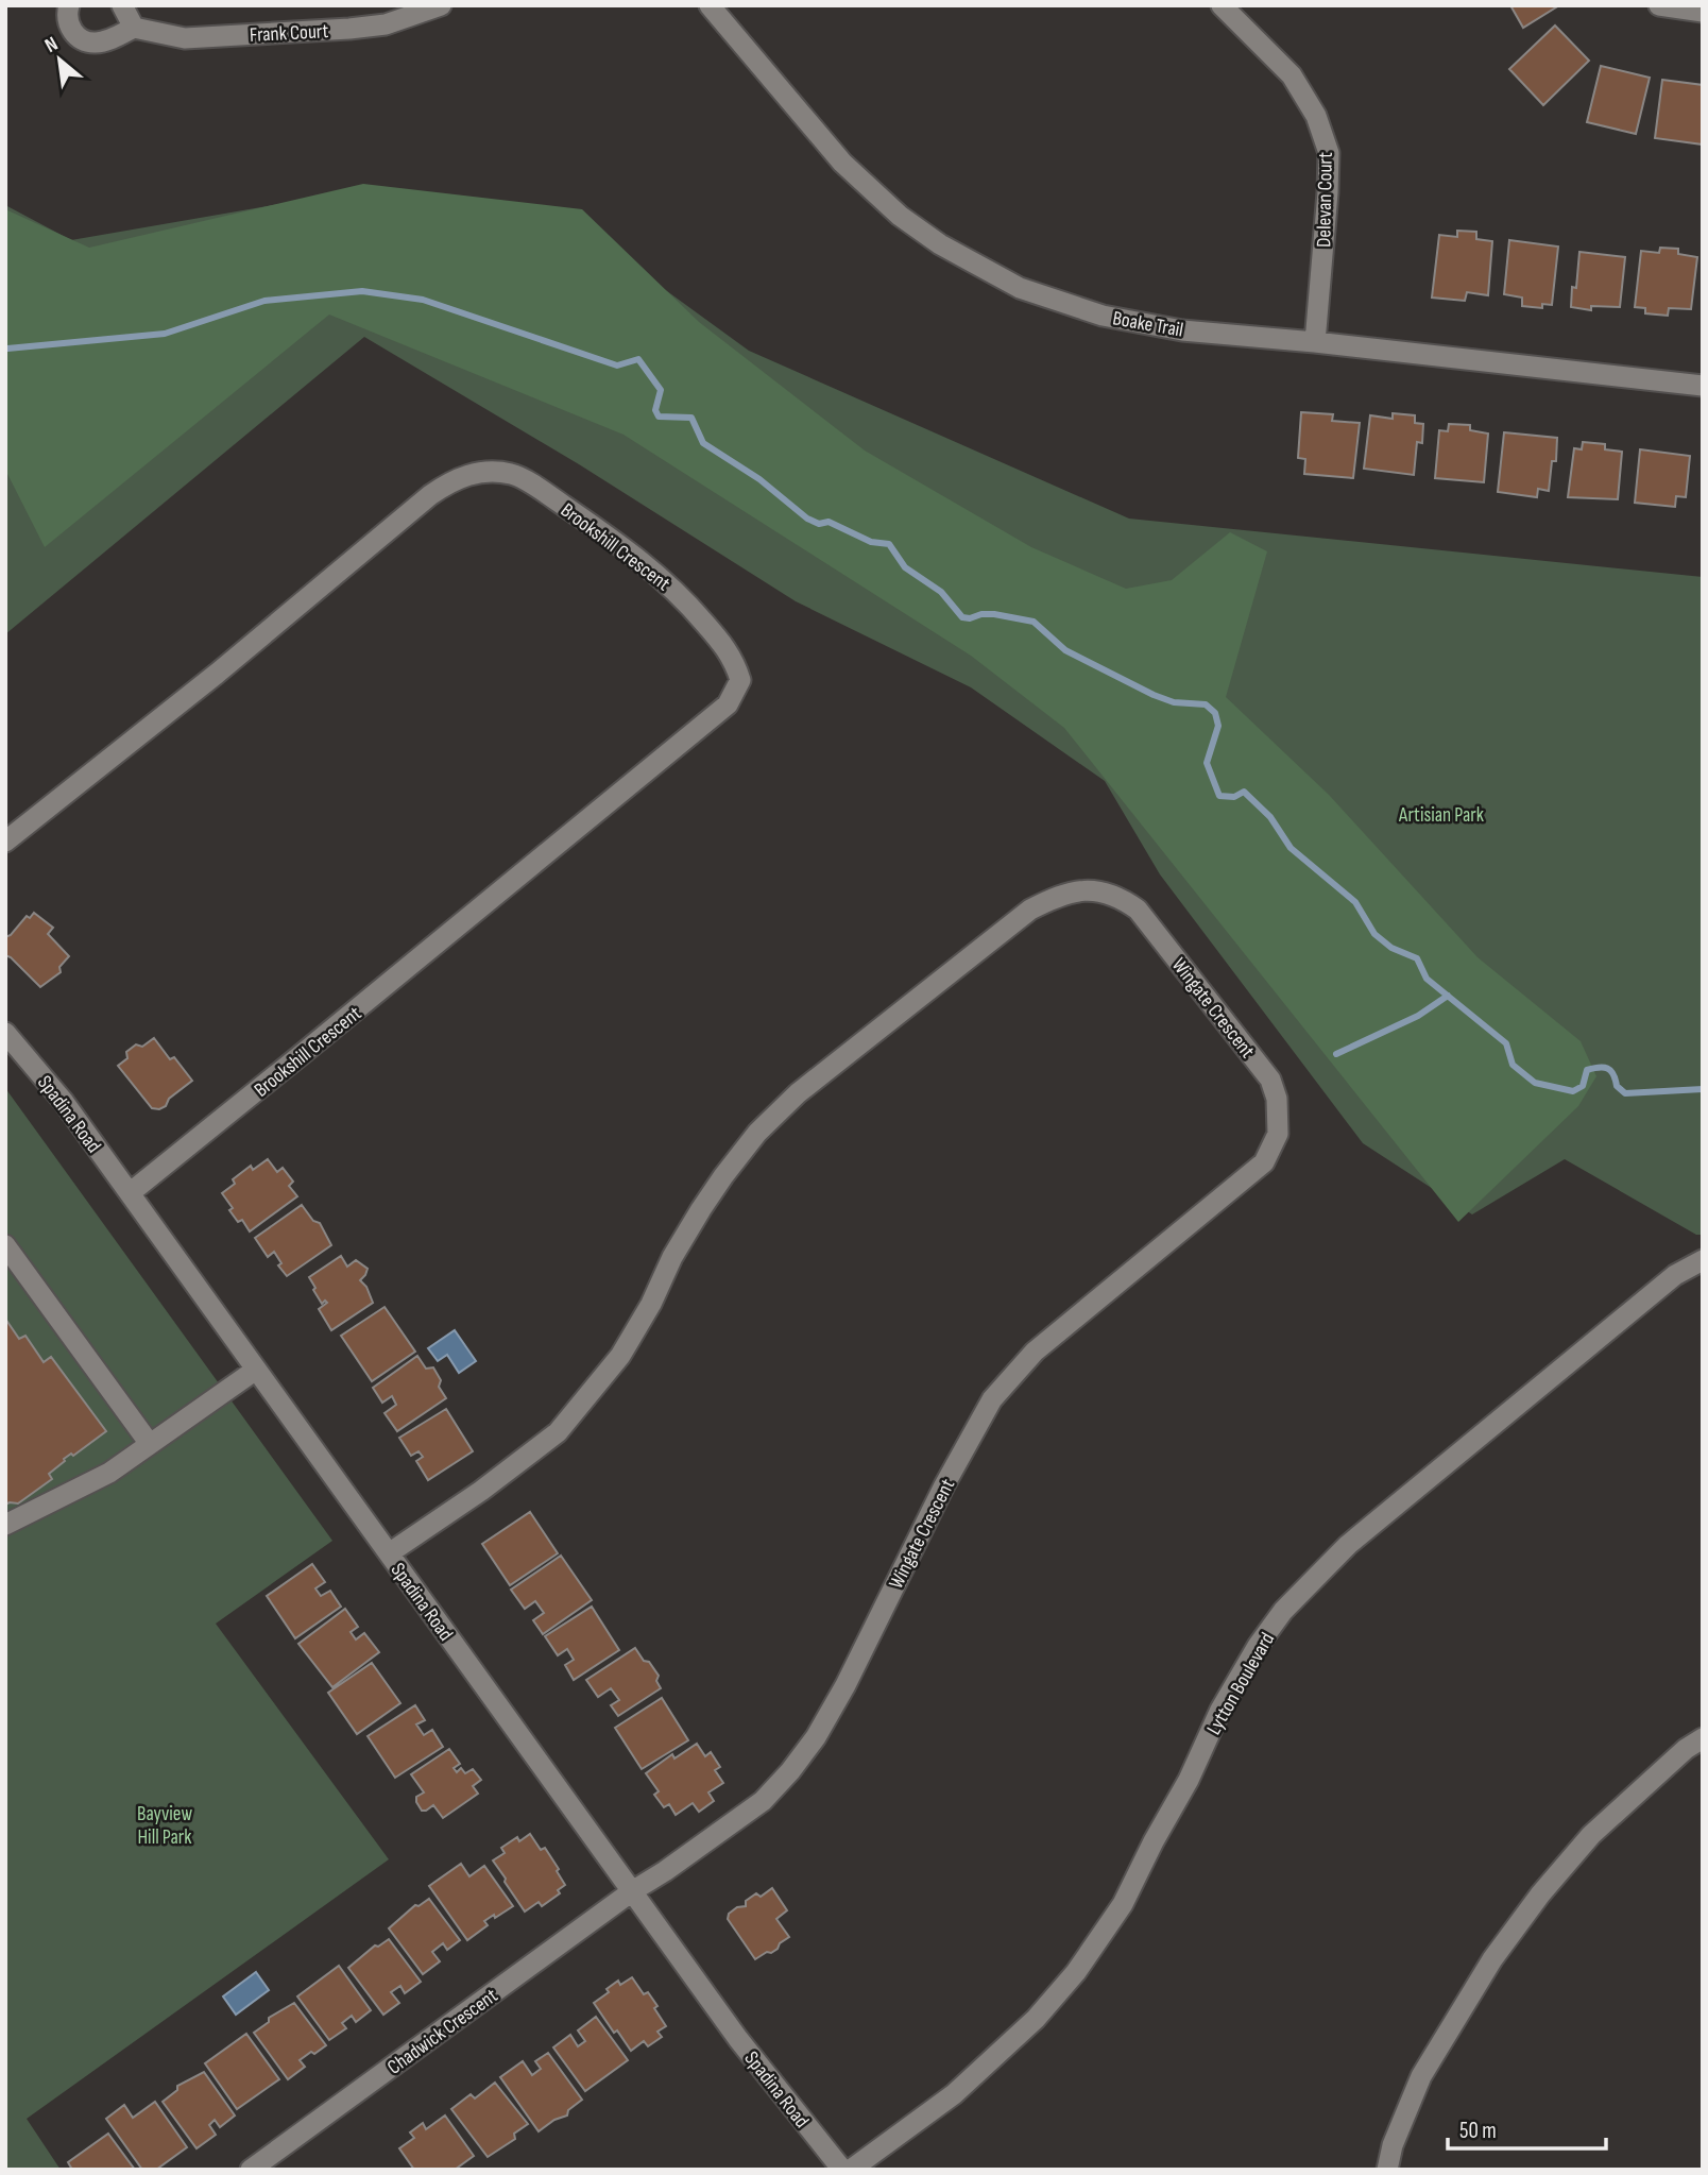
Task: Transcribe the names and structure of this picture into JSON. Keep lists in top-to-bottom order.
{
  "streets": {
    "street": [
      "Frank Court",
      "Delevan Court",
      "Boake Trail",
      "Brookshill Crescent",
      "Wingate Crescent",
      "Spadina Road",
      "Lytton Boulevard",
      "Chadwick Crescent"
    ]
  },
  "crossings": [
    ["Delevan Court", "Boake Trail"],
    ["Brookshill Crescent", "Spadina Road"],
    ["Wingate Crescent", "Spadina Road"],
    ["Wingate Crescent", "Chadwick Crescent"],
    ["Spadina Road", "Chadwick Crescent"]
  ],
  "parks": ["Artisian Park", "Bayview Hill Park"],
  "scale_bar": "50 m",
  "north": "top left"
}
